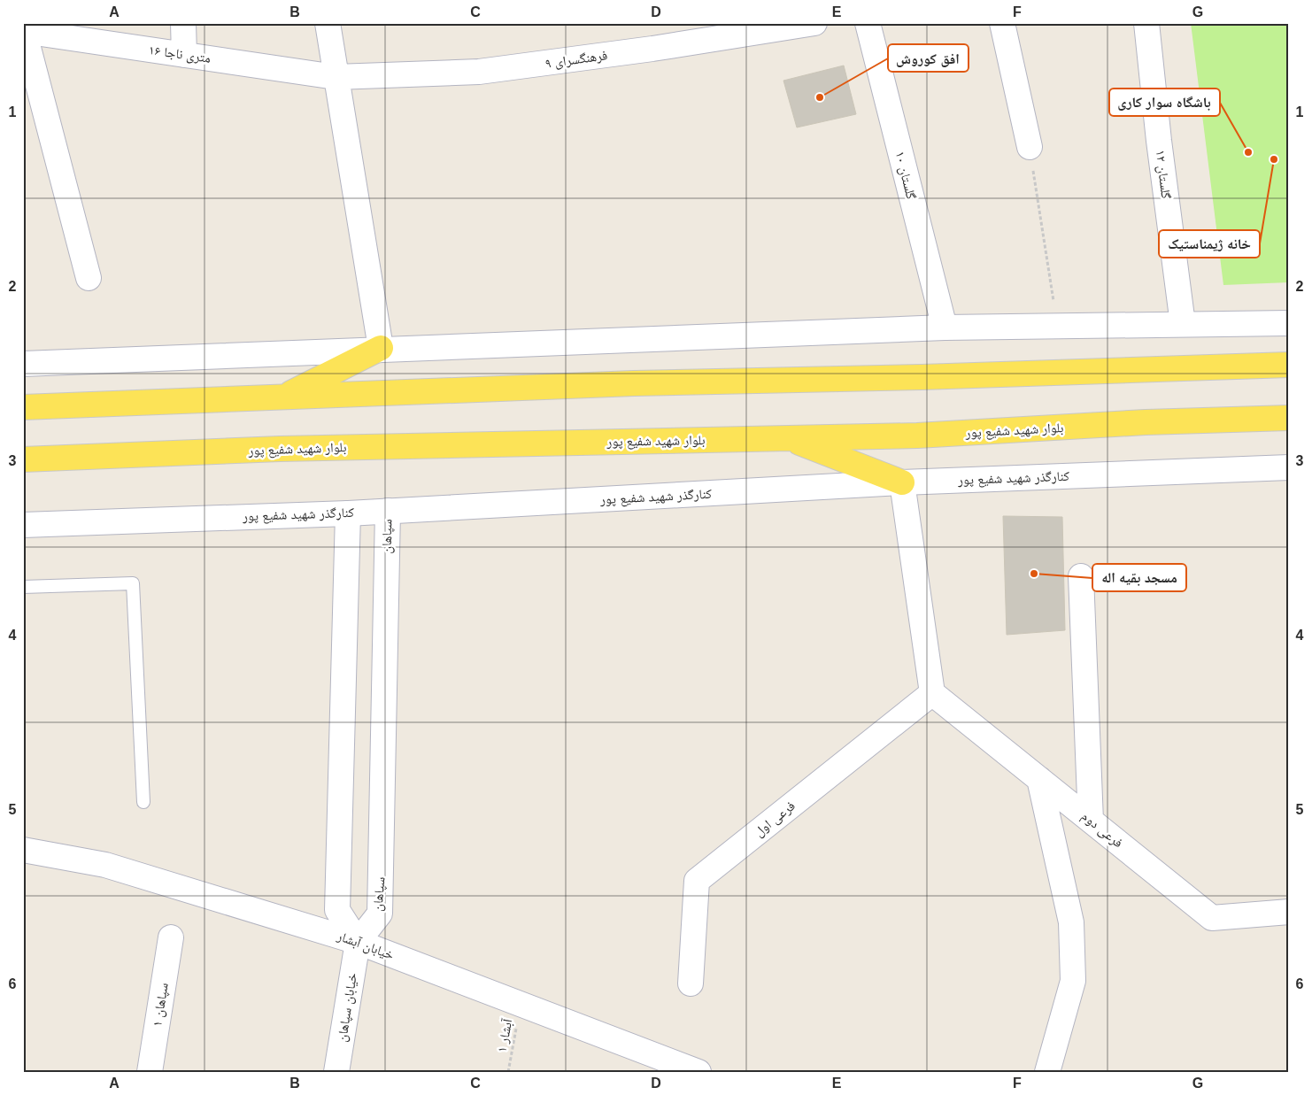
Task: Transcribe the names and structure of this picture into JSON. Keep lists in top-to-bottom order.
{
  "streets": {
    "main road": ["بلوار شهید شفیع پور"],
    "street": [
      "۱۶ متری ناجا",
      "فرهنگسرای ۹",
      "گلستان ۱۲",
      "گلستان ۱۰",
      "کنارگذر شهید شفیع پور",
      "سپاهان",
      "فرعی اول",
      "فرعی دوم",
      "خیابان آبشار",
      "سپاهان ۱",
      "خیابان سپاهان"
    ],
    "path": ["آبشار ۱"]
  },
  "crossings": [
    ["۱۶ متری ناجا", "فرهنگسرای ۹"],
    ["کنارگذر شهید شفیع پور", "سپاهان"],
    ["سپاهان", "خیابان آبشار"],
    ["سپاهان", "خیابان سپاهان"],
    ["فرعی اول", "فرعی دوم"],
    ["خیابان آبشار", "خیابان سپاهان"],
    ["خیابان آبشار", "آبشار ۱"]
  ],
  "places": [
    "افق کوروش",
    "باشگاه سوار کاری",
    "خانه ژیمناستیک",
    "مسجد بقیه اله"
  ],
  "grid": {
    "columns": [
      "A",
      "B",
      "C",
      "D",
      "E",
      "F",
      "G"
    ],
    "rows": [
      "1",
      "2",
      "3",
      "4",
      "5",
      "6"
    ]
  }
}
